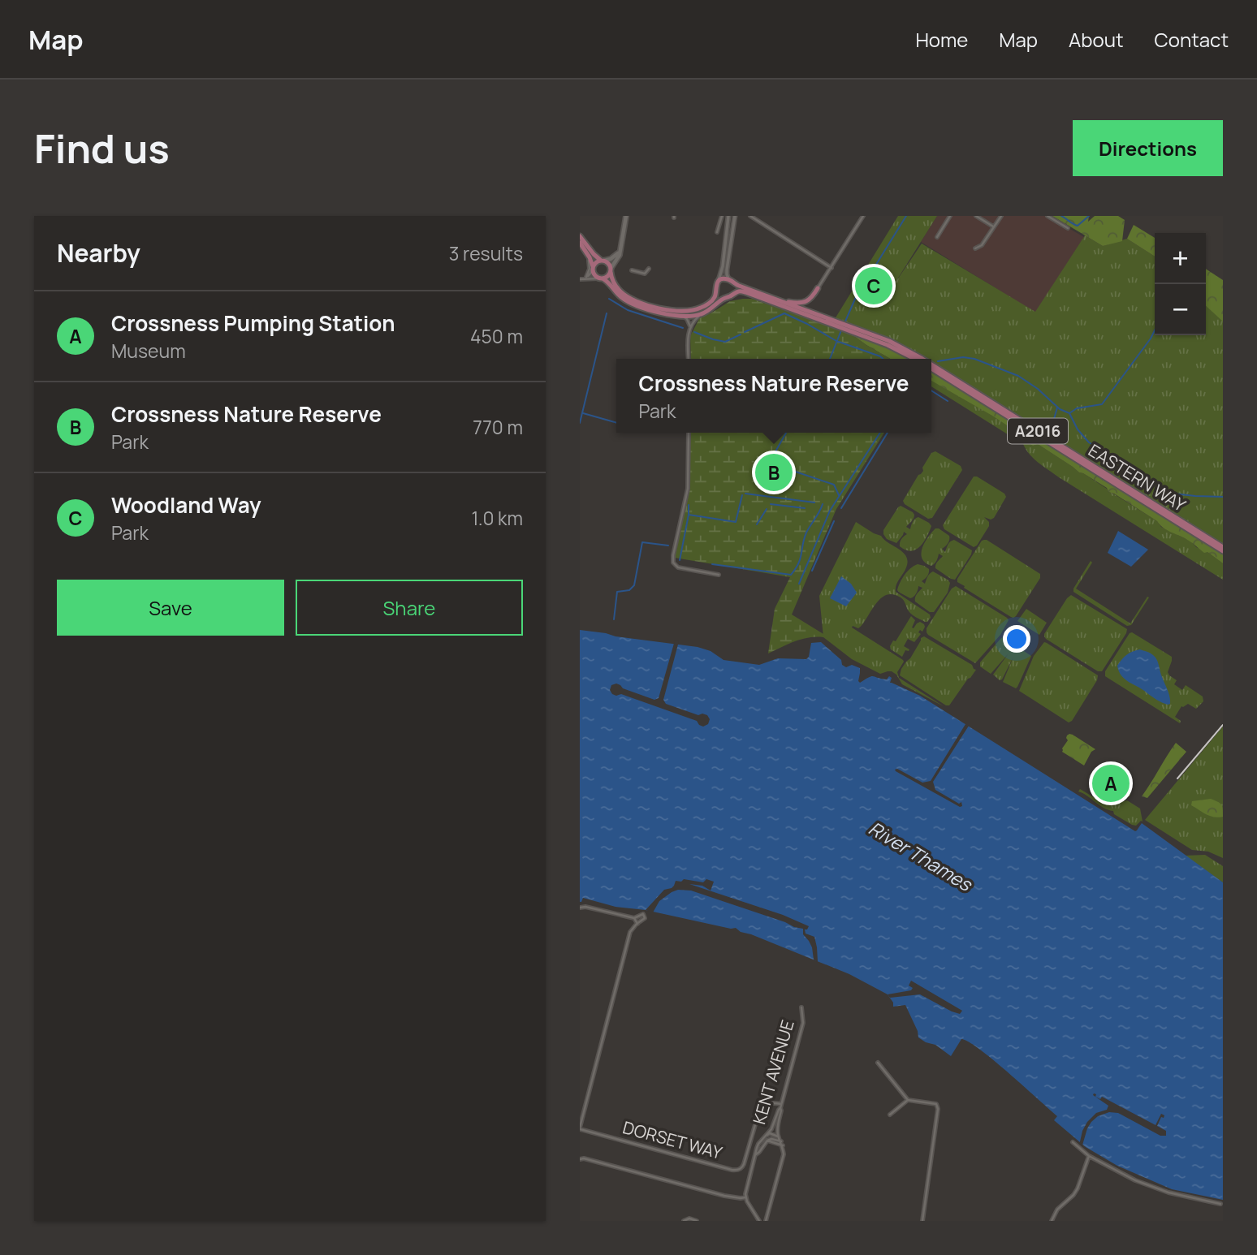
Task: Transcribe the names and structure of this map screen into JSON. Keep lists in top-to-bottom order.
{
  "streets": {
    "main road": ["A2016", "EASTERN WAY"],
    "street": ["KENT AVENUE", "DORSET WAY"]
  },
  "crossings": [
    ["KENT AVENUE", "DORSET WAY"]
  ],
  "water": ["River Thames"],
  "page": {
    "header": "Map",
    "nav": [
      "Home",
      "Map",
      "About",
      "Contact"
    ],
    "buttons": [
      "Directions",
      ["Save", "Share"]
    ],
    "title": "Find us",
    "heading": ["Nearby", "3 results"],
    "map_buttons": ["+", "−"],
    "pins": ["C", "B", "A"],
    "list": [
      {
        "mark": "A",
        "name": "Crossness Pumping Station",
        "note": "Museum",
        "value": "450 m"
      },
      {
        "mark": "B",
        "name": "Crossness Nature Reserve",
        "note": "Park",
        "value": "770 m"
      },
      {
        "mark": "C",
        "name": "Woodland Way",
        "note": "Park",
        "value": "1.0 km"
      }
    ],
    "popup": ["Crossness Nature Reserve", "Park"]
  }
}
